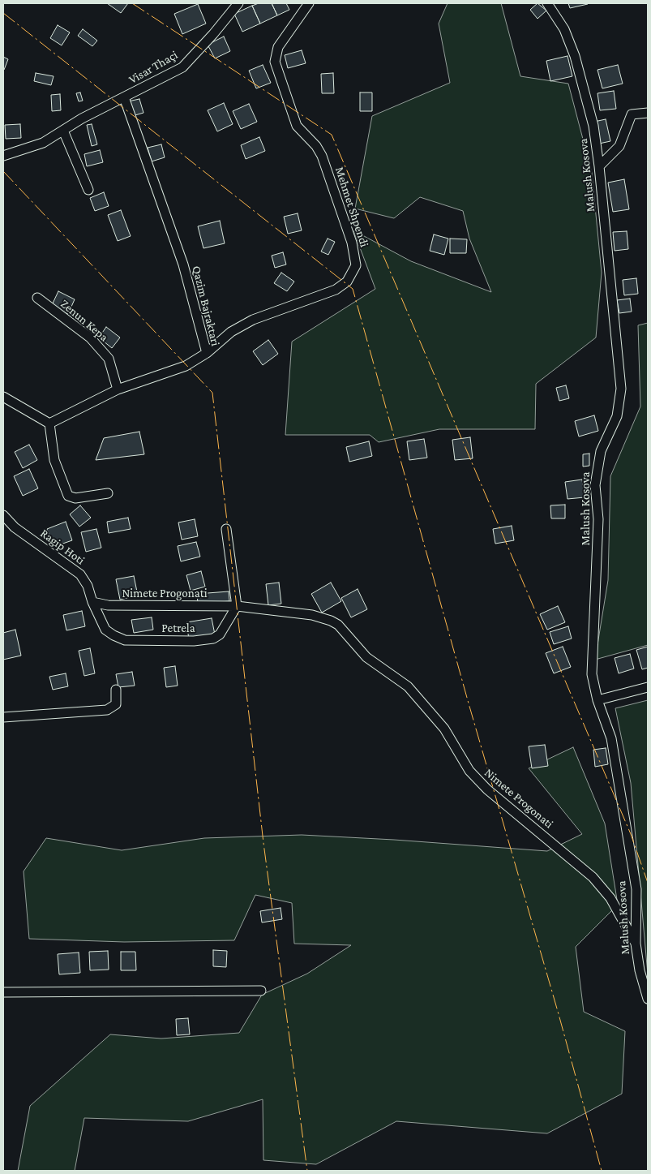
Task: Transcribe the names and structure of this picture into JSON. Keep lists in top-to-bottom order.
{
  "streets": {
    "street": [
      "Visar Thaçi",
      "Malush Kosova",
      "Mehmet Shpendi",
      "Qazim Bajraktari",
      "Zenun Kepa",
      "Ragip Hoti",
      "Nimete Progonati",
      "Petrela"
    ]
  },
  "crossings": [
    ["Visar Thaçi", "Qazim Bajraktari"],
    ["Malush Kosova", "Nimete Progonati"],
    ["Mehmet Shpendi", "Qazim Bajraktari"],
    ["Qazim Bajraktari", "Zenun Kepa"],
    ["Ragip Hoti", "Nimete Progonati"],
    ["Ragip Hoti", "Petrela"],
    ["Nimete Progonati", "Petrela"]
  ]
}
